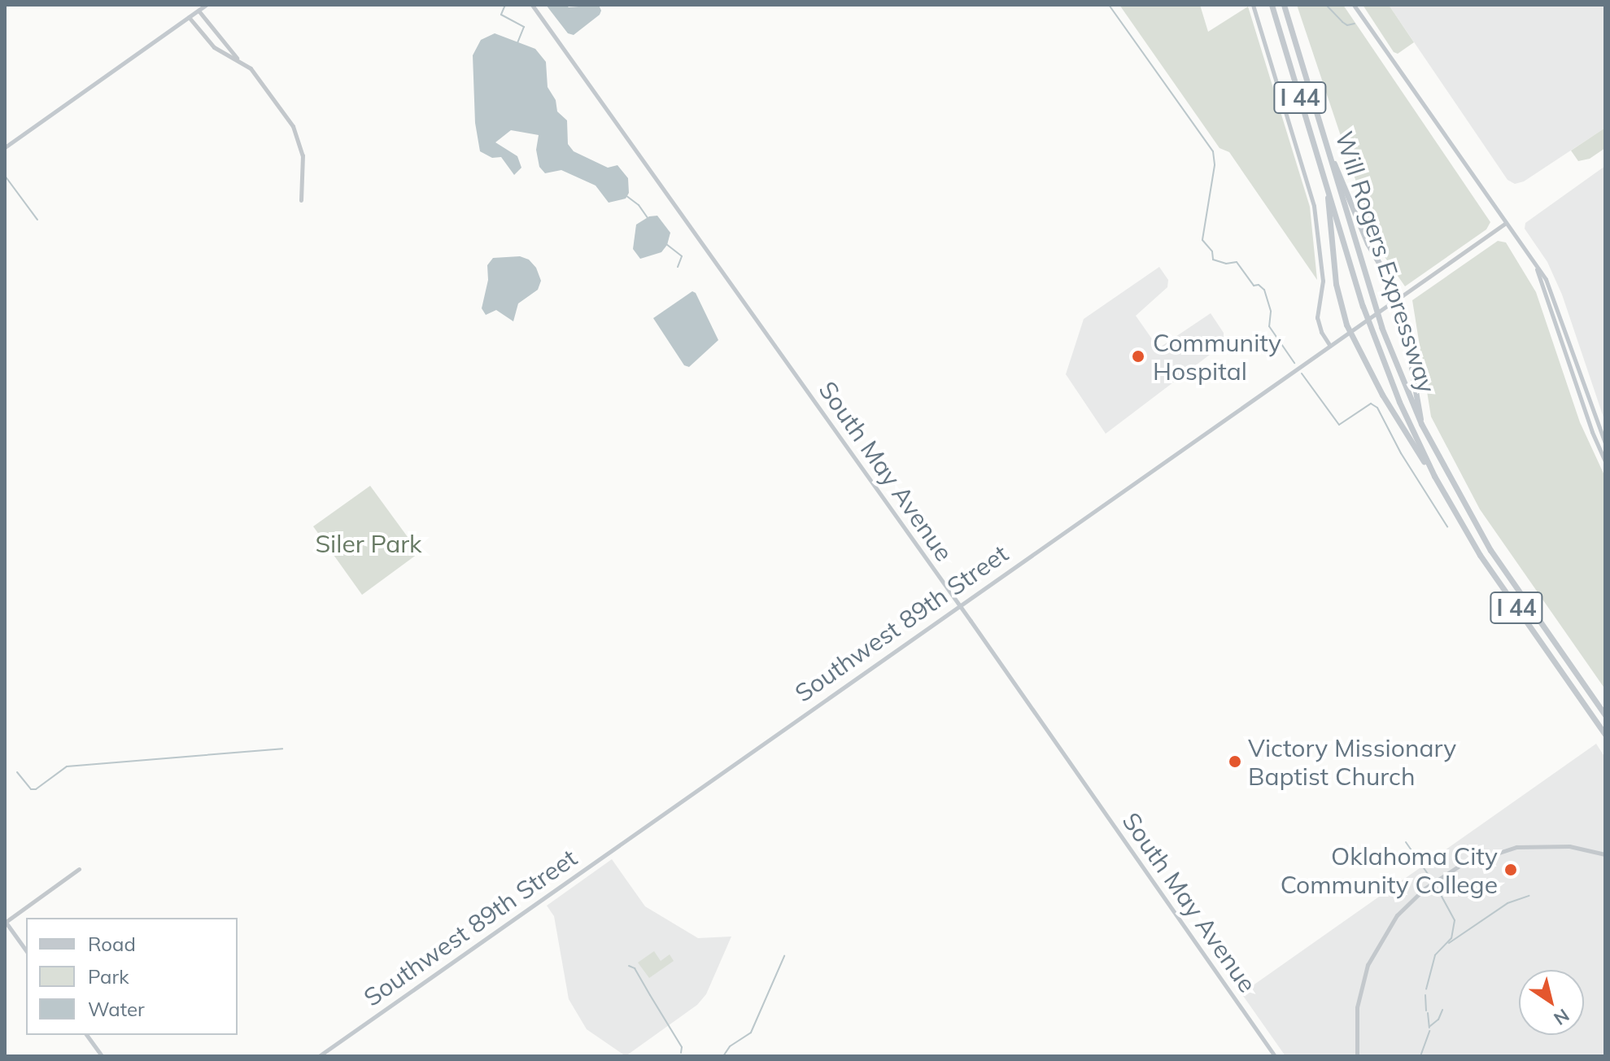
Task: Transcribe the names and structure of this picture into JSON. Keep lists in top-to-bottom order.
{
  "streets": {
    "highway": ["I 44", "Will Rogers Expressway"],
    "main road": ["South May Avenue", "Southwest 89th Street"]
  },
  "crossings": [
    ["South May Avenue", "Southwest 89th Street"]
  ],
  "parks": ["Siler Park"],
  "places": ["Community Hospital", "Victory Missionary Baptist Church", "Oklahoma City Community College"],
  "legend": ["Road", "Park", "Water"],
  "north": "bottom right"
}
